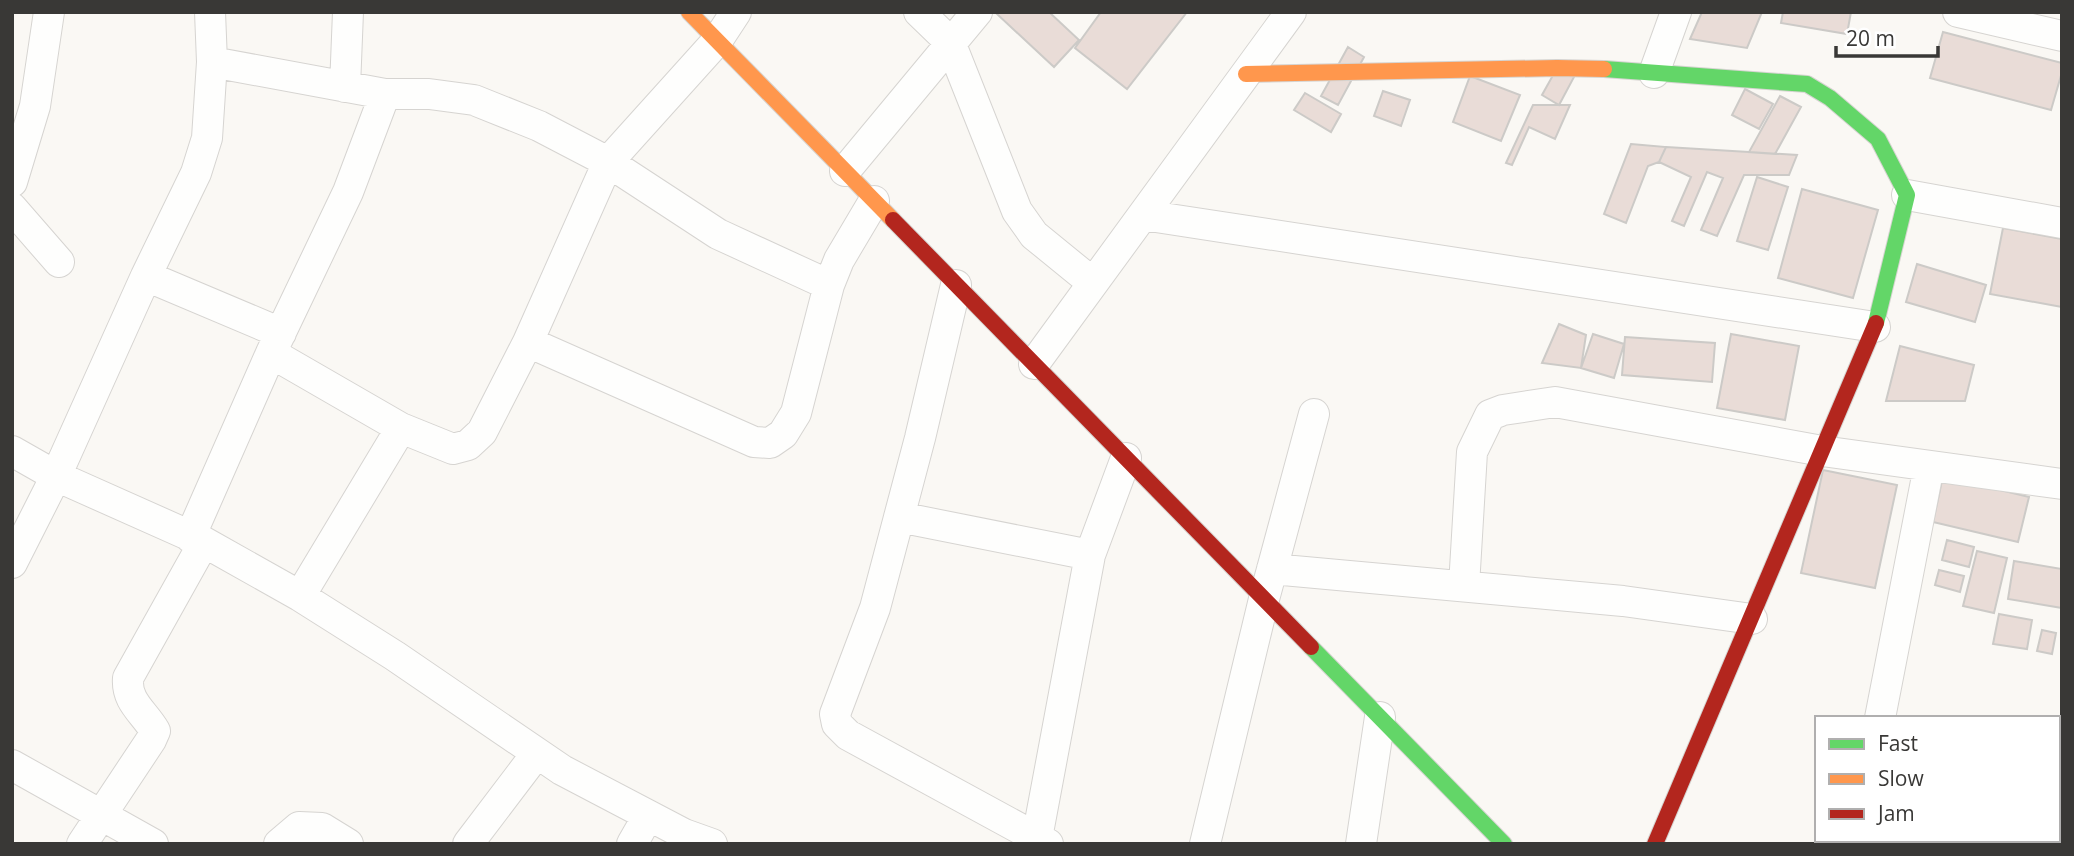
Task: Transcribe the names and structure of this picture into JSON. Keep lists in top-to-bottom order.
{
  "legend": ["Fast", "Slow", "Jam"],
  "scale_bar": "20 m"
}
